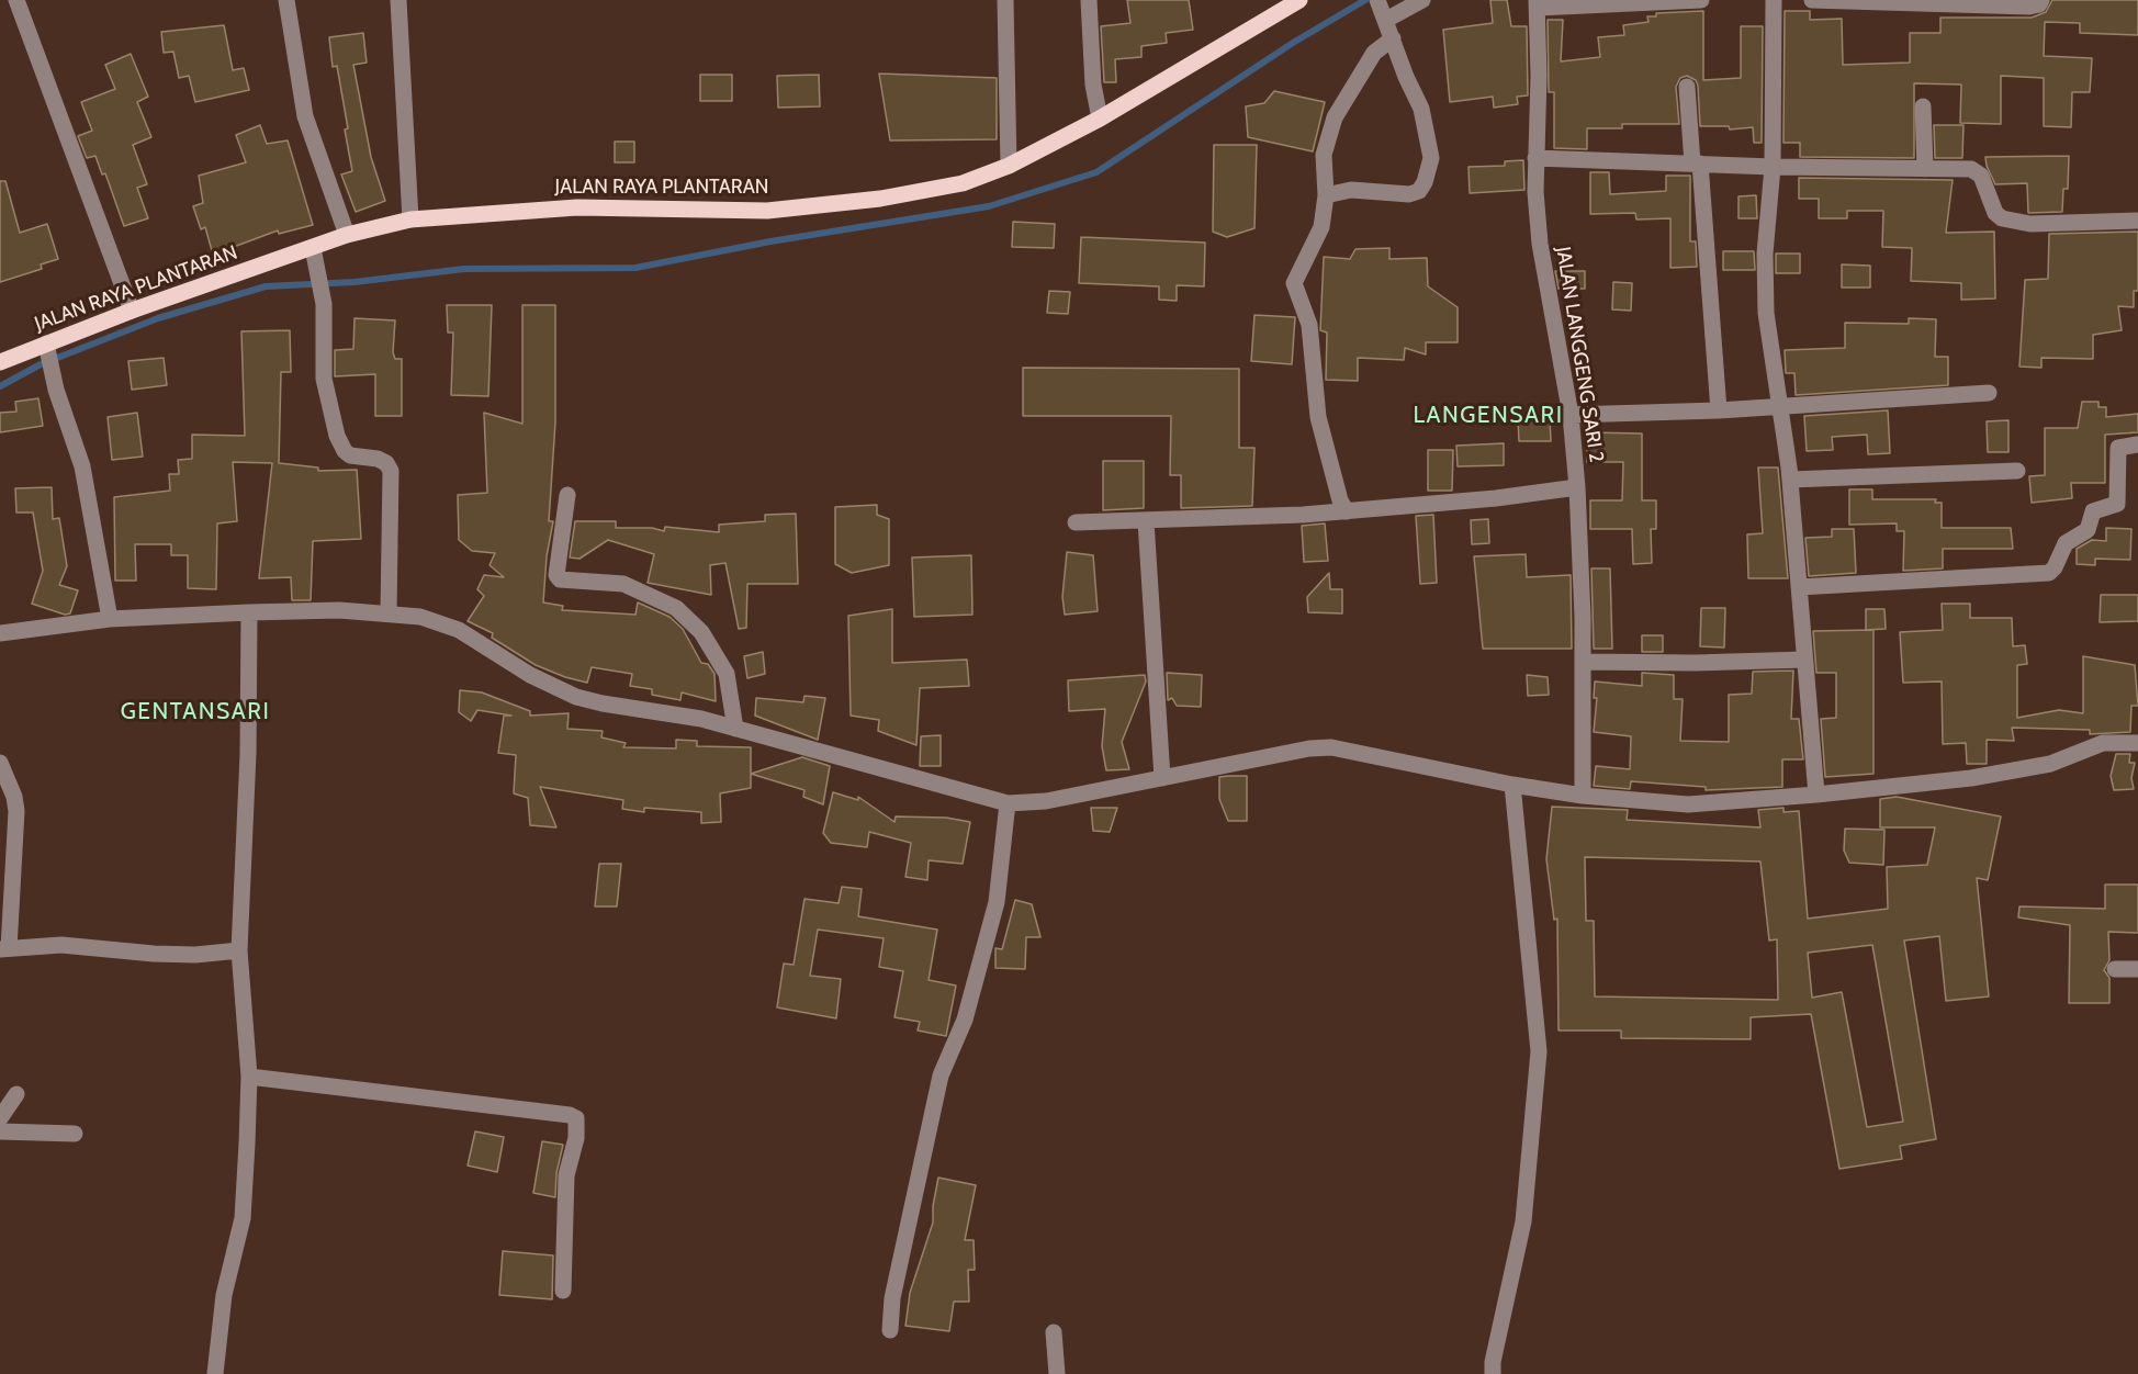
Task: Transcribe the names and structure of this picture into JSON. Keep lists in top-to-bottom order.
{
  "streets": {
    "main road": ["JALAN RAYA PLANTARAN"],
    "street": ["JALAN LANGGENG SARI 2"]
  },
  "districts": ["LANGENSARI", "GENTANSARI"]
}
